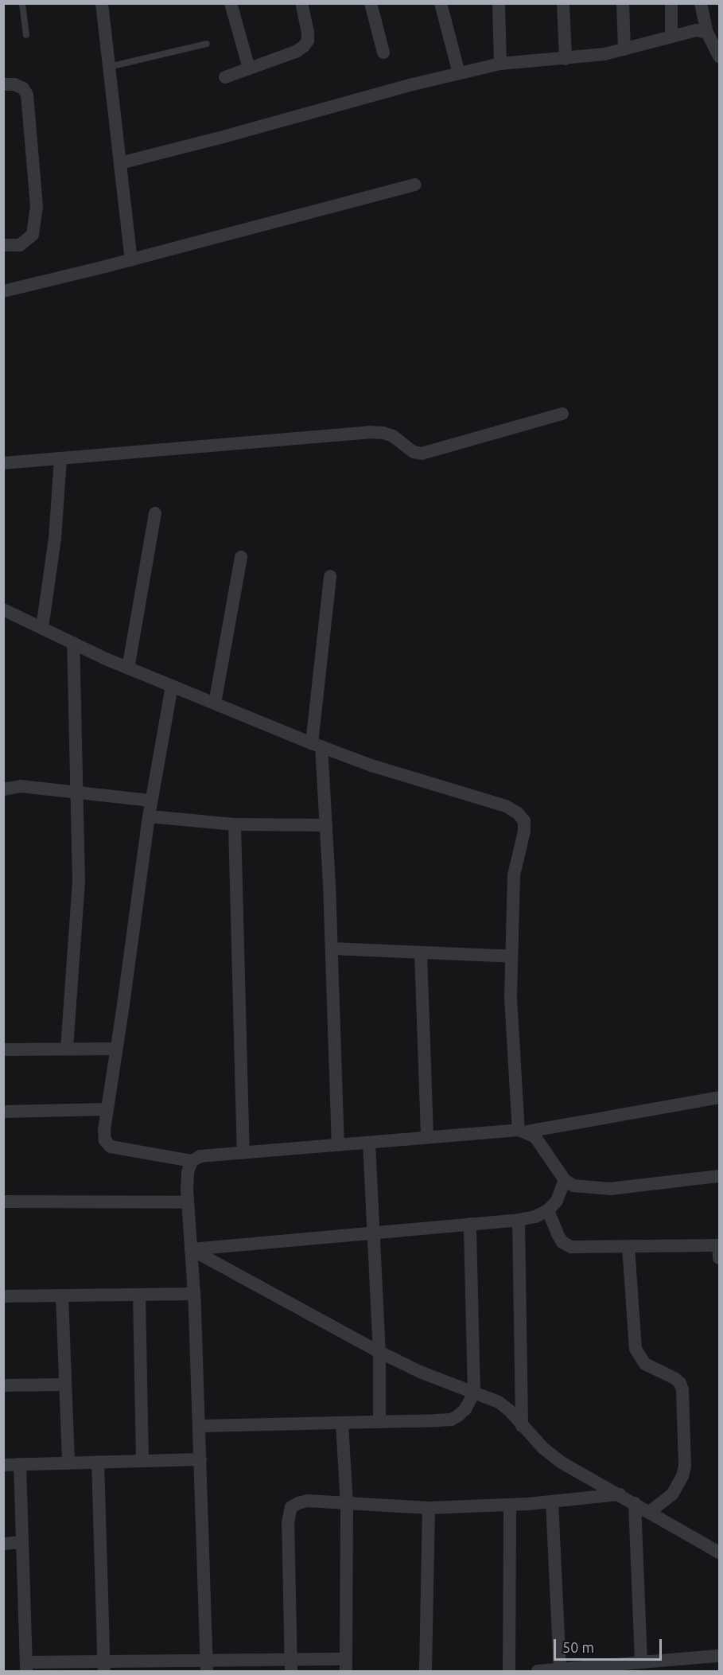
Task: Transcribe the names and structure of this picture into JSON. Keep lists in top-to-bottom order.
{
  "scale_bar": "50 m"
}
